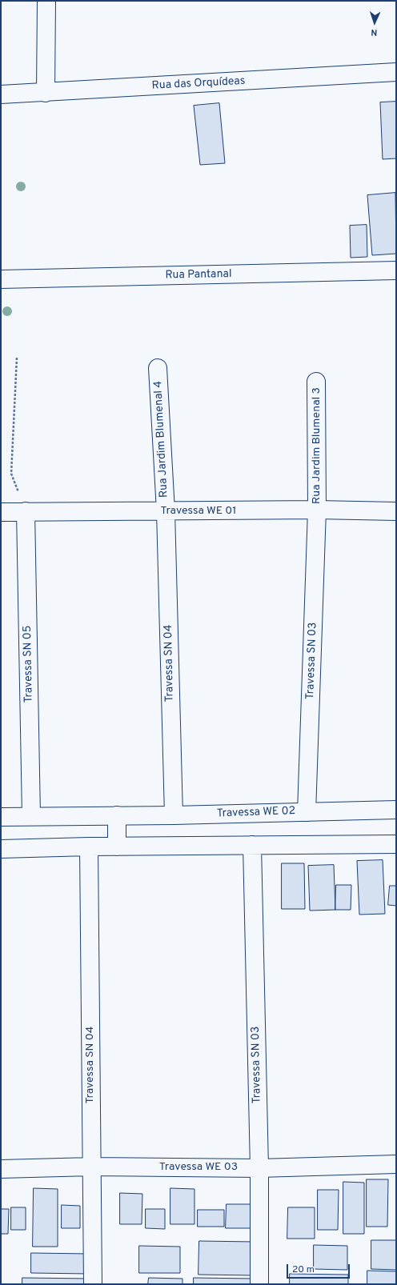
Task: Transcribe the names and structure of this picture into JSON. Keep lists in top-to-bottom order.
{
  "streets": {
    "street": [
      "Rua das Orquídeas",
      "Rua Pantanal",
      "Rua Jardim Blumenal 4",
      "Rua Jardim Blumenal 3",
      "Travessa WE 01",
      "Travessa SN 03",
      "Travessa SN 04",
      "Travessa SN 05",
      "Travessa WE 02",
      "Travessa WE 03"
    ]
  },
  "crossings": [
    ["Rua Jardim Blumenal 4", "Travessa WE 01"],
    ["Rua Jardim Blumenal 4", "Travessa SN 04"],
    ["Rua Jardim Blumenal 3", "Travessa WE 01"],
    ["Rua Jardim Blumenal 3", "Travessa SN 03"],
    ["Travessa WE 01", "Travessa SN 03"],
    ["Travessa WE 01", "Travessa SN 04"],
    ["Travessa WE 01", "Travessa SN 05"],
    ["Travessa SN 03", "Travessa WE 02"],
    ["Travessa SN 03", "Travessa WE 03"],
    ["Travessa SN 04", "Travessa WE 02"],
    ["Travessa SN 04", "Travessa WE 03"],
    ["Travessa SN 05", "Travessa WE 02"]
  ],
  "scale_bar": "20 m",
  "north": "bottom"
}
